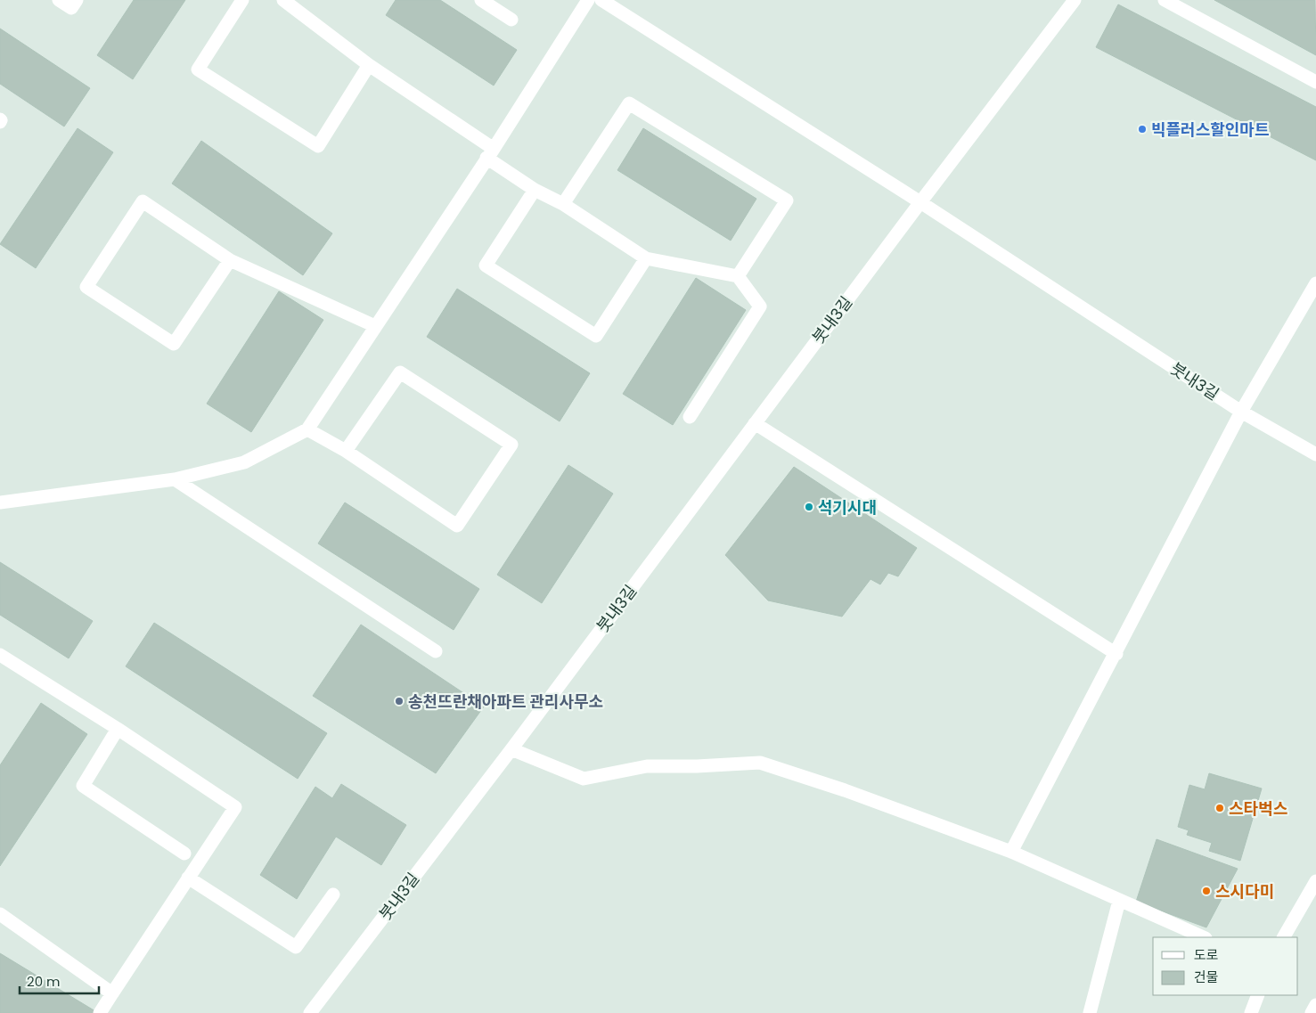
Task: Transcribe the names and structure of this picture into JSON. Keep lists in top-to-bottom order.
{
  "streets": {
    "street": ["붓내3길"]
  },
  "places": [
    "빅플러스할인마트",
    "석기시대",
    "송천뜨란채아파트 관리사무소",
    "스타벅스",
    "스시다미"
  ],
  "legend": ["도로", "건물"],
  "scale_bar": "20 m"
}
